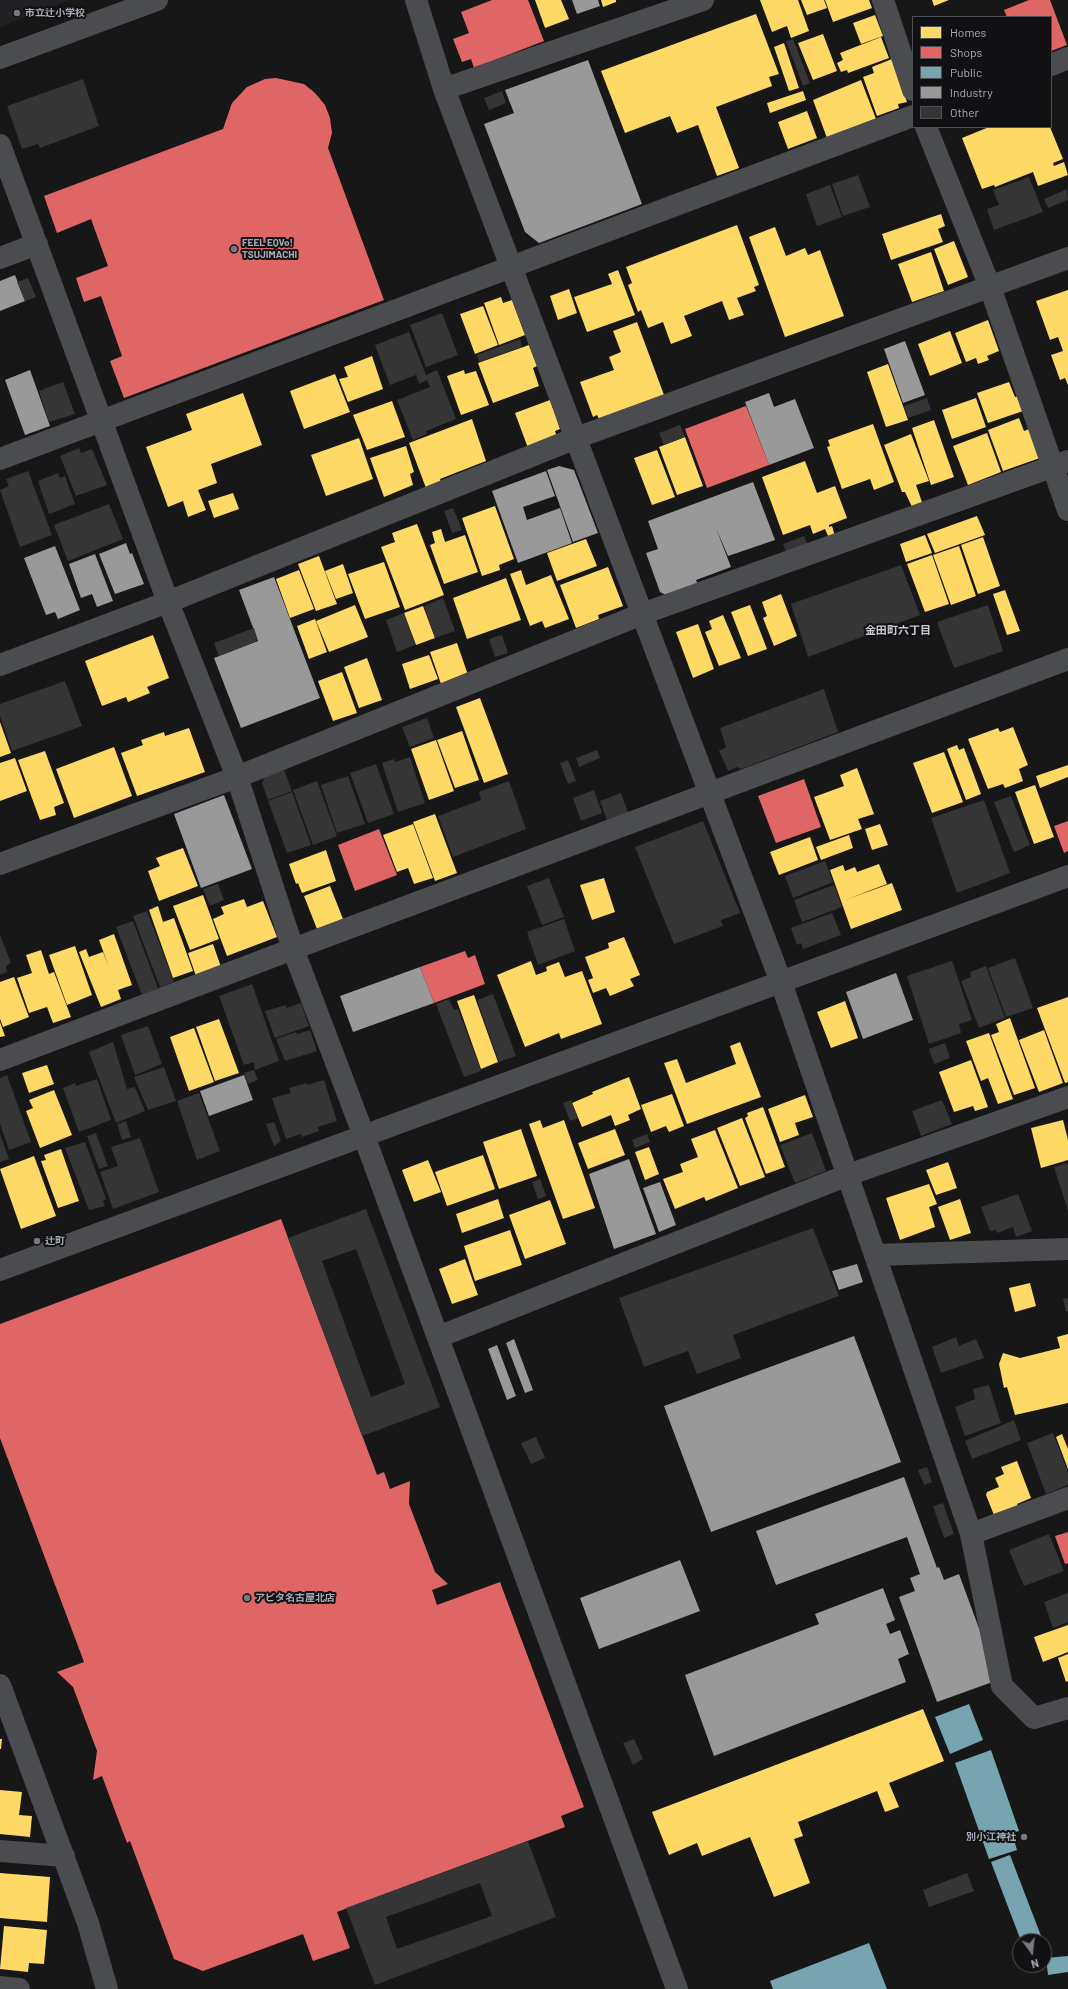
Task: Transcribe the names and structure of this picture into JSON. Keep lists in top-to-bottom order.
{
  "districts": ["金田町六丁目"],
  "places": [
    "市立辻小学校",
    "FEEL EQVo! TSUJIMACHI",
    "辻町",
    "アピタ名古屋北店",
    "別小江神社"
  ],
  "legend": [
    "Homes",
    "Shops",
    "Public",
    "Industry",
    "Other"
  ],
  "north": "bottom"
}
